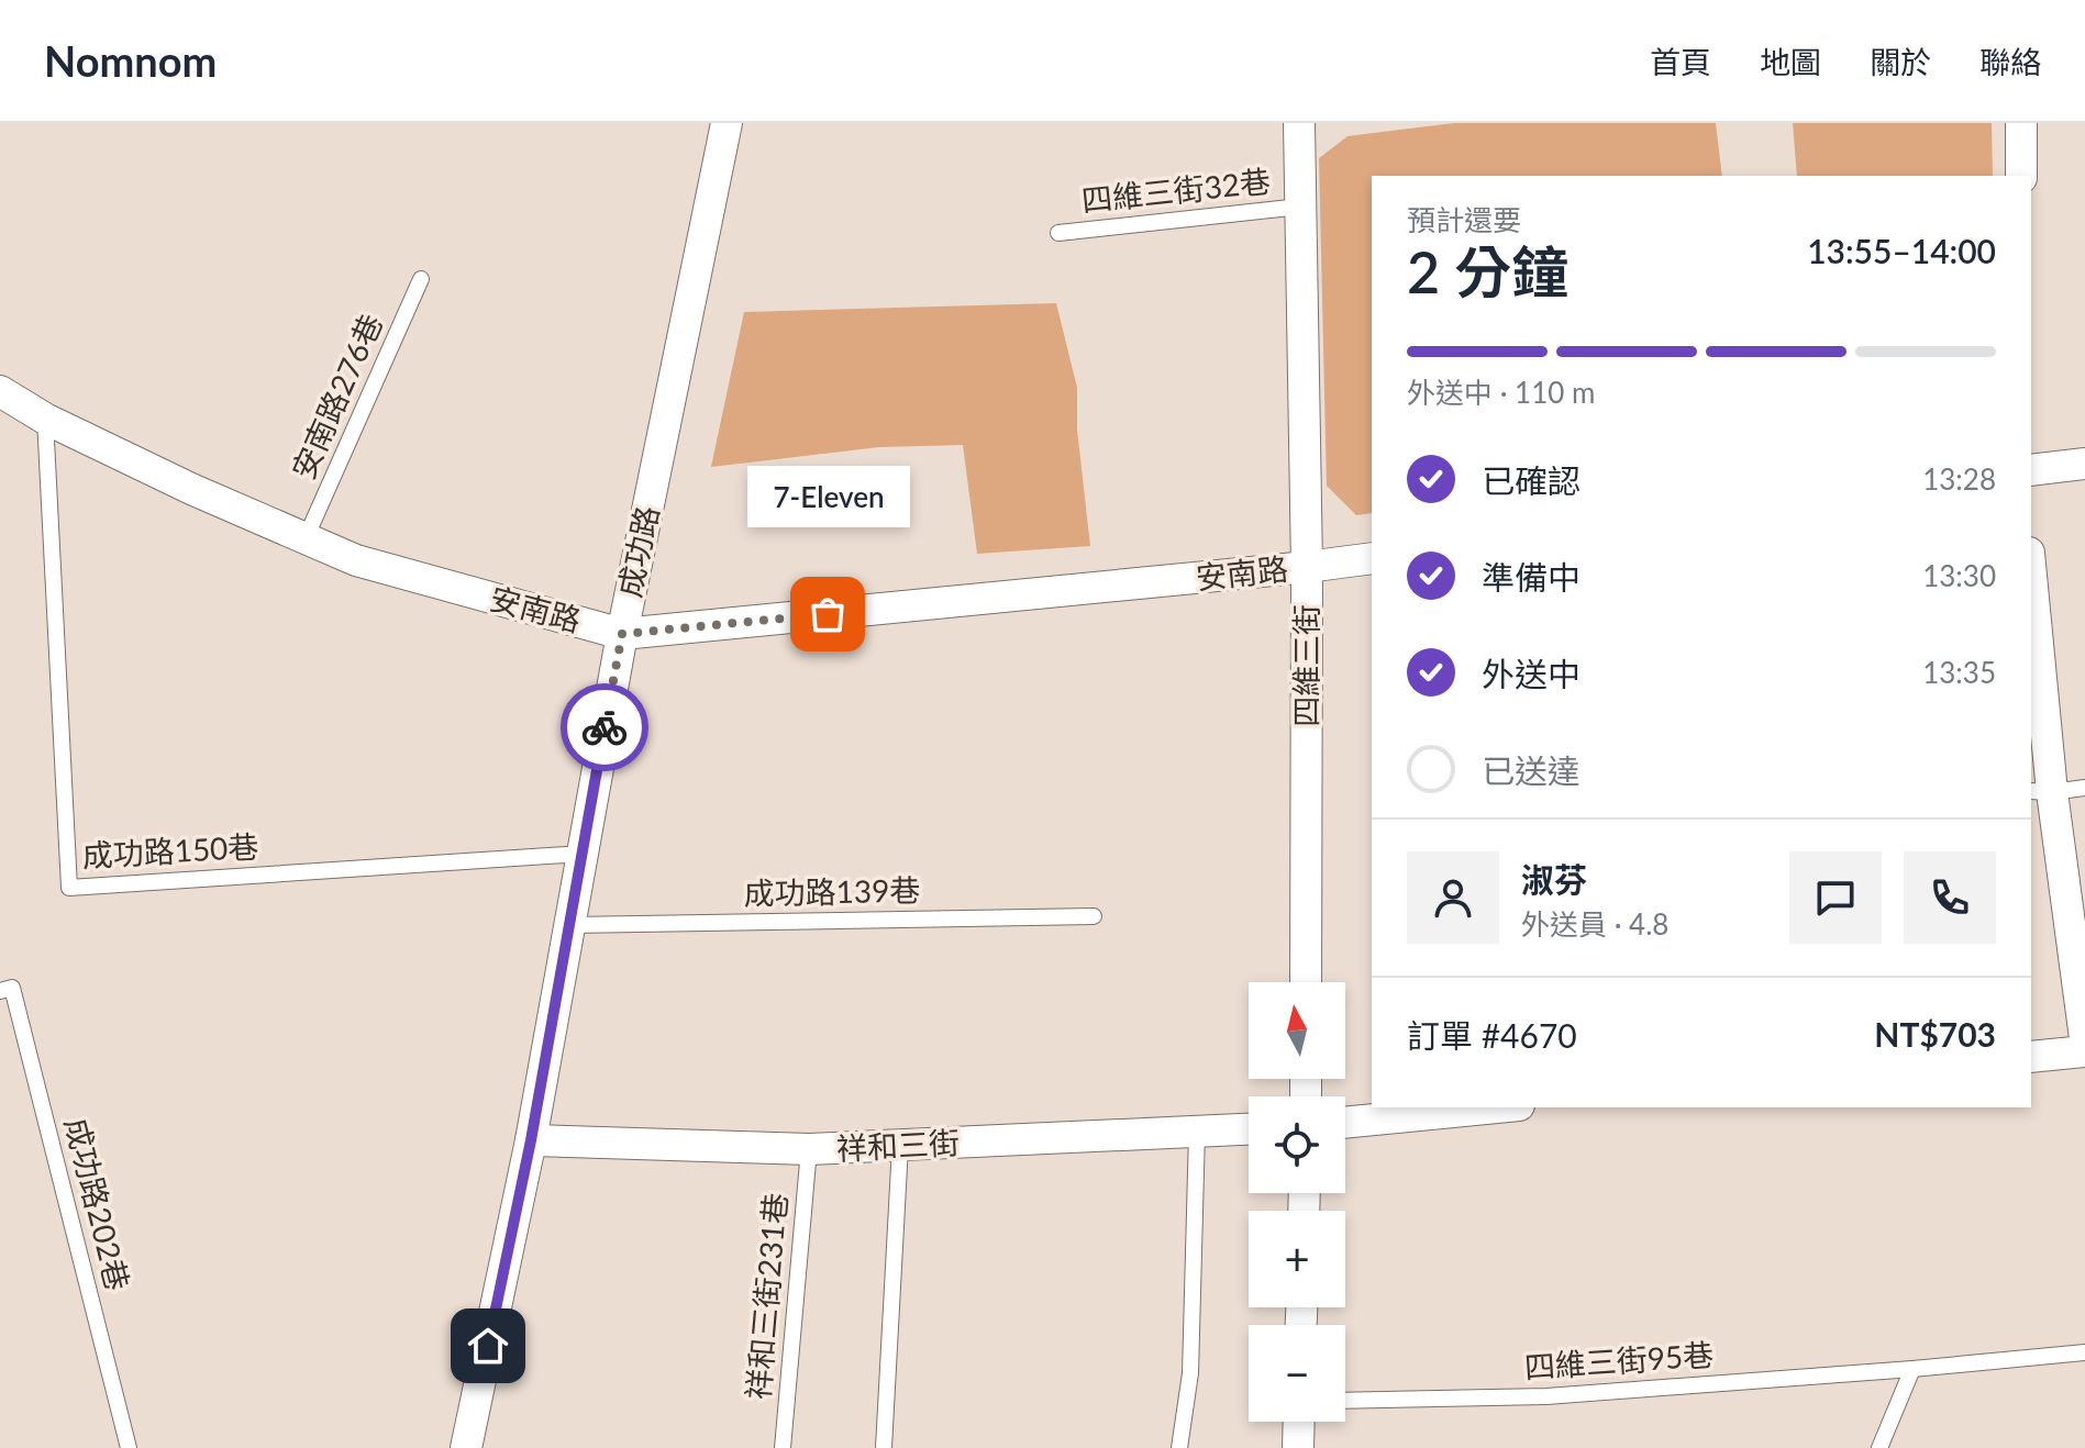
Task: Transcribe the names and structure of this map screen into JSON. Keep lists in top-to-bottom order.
{
  "streets": {
    "street": [
      "成功路",
      "安南路",
      "四維三街",
      "祥和三街"
    ],
    "lane": [
      "四維三街32巷",
      "安南路276巷",
      "成功路150巷",
      "成功路139巷",
      "成功路202巷",
      "祥和三街231巷",
      "四維三街95巷"
    ]
  },
  "crossings": [
    ["四維三街32巷", "四維三街"],
    ["安南路276巷", "安南路"],
    ["成功路", "安南路"],
    ["成功路", "成功路150巷"],
    ["成功路", "成功路139巷"],
    ["成功路", "祥和三街"],
    ["安南路", "四維三街"],
    ["安南路", "成功路150巷"],
    ["祥和三街", "祥和三街231巷"]
  ],
  "places": ["7-Eleven"],
  "north": "top",
  "page": {
    "header": "Nomnom",
    "nav": [
      "首頁",
      "地圖",
      "關於",
      "聯絡"
    ],
    "heading": ["2 分鐘", "預計還要", "13:55–14:00"],
    "panel": [
      "淑芬",
      "外送員 · 4.8",
      "訂單 #4670",
      "NT$703"
    ],
    "bar": "外送中 · 110 m",
    "list": [
      ["已確認", "13:28"],
      ["準備中", "13:30"],
      ["外送中", "13:35"],
      "已送達"
    ],
    "bubble": "7-Eleven",
    "map_buttons": ["+", "−"]
  }
}
